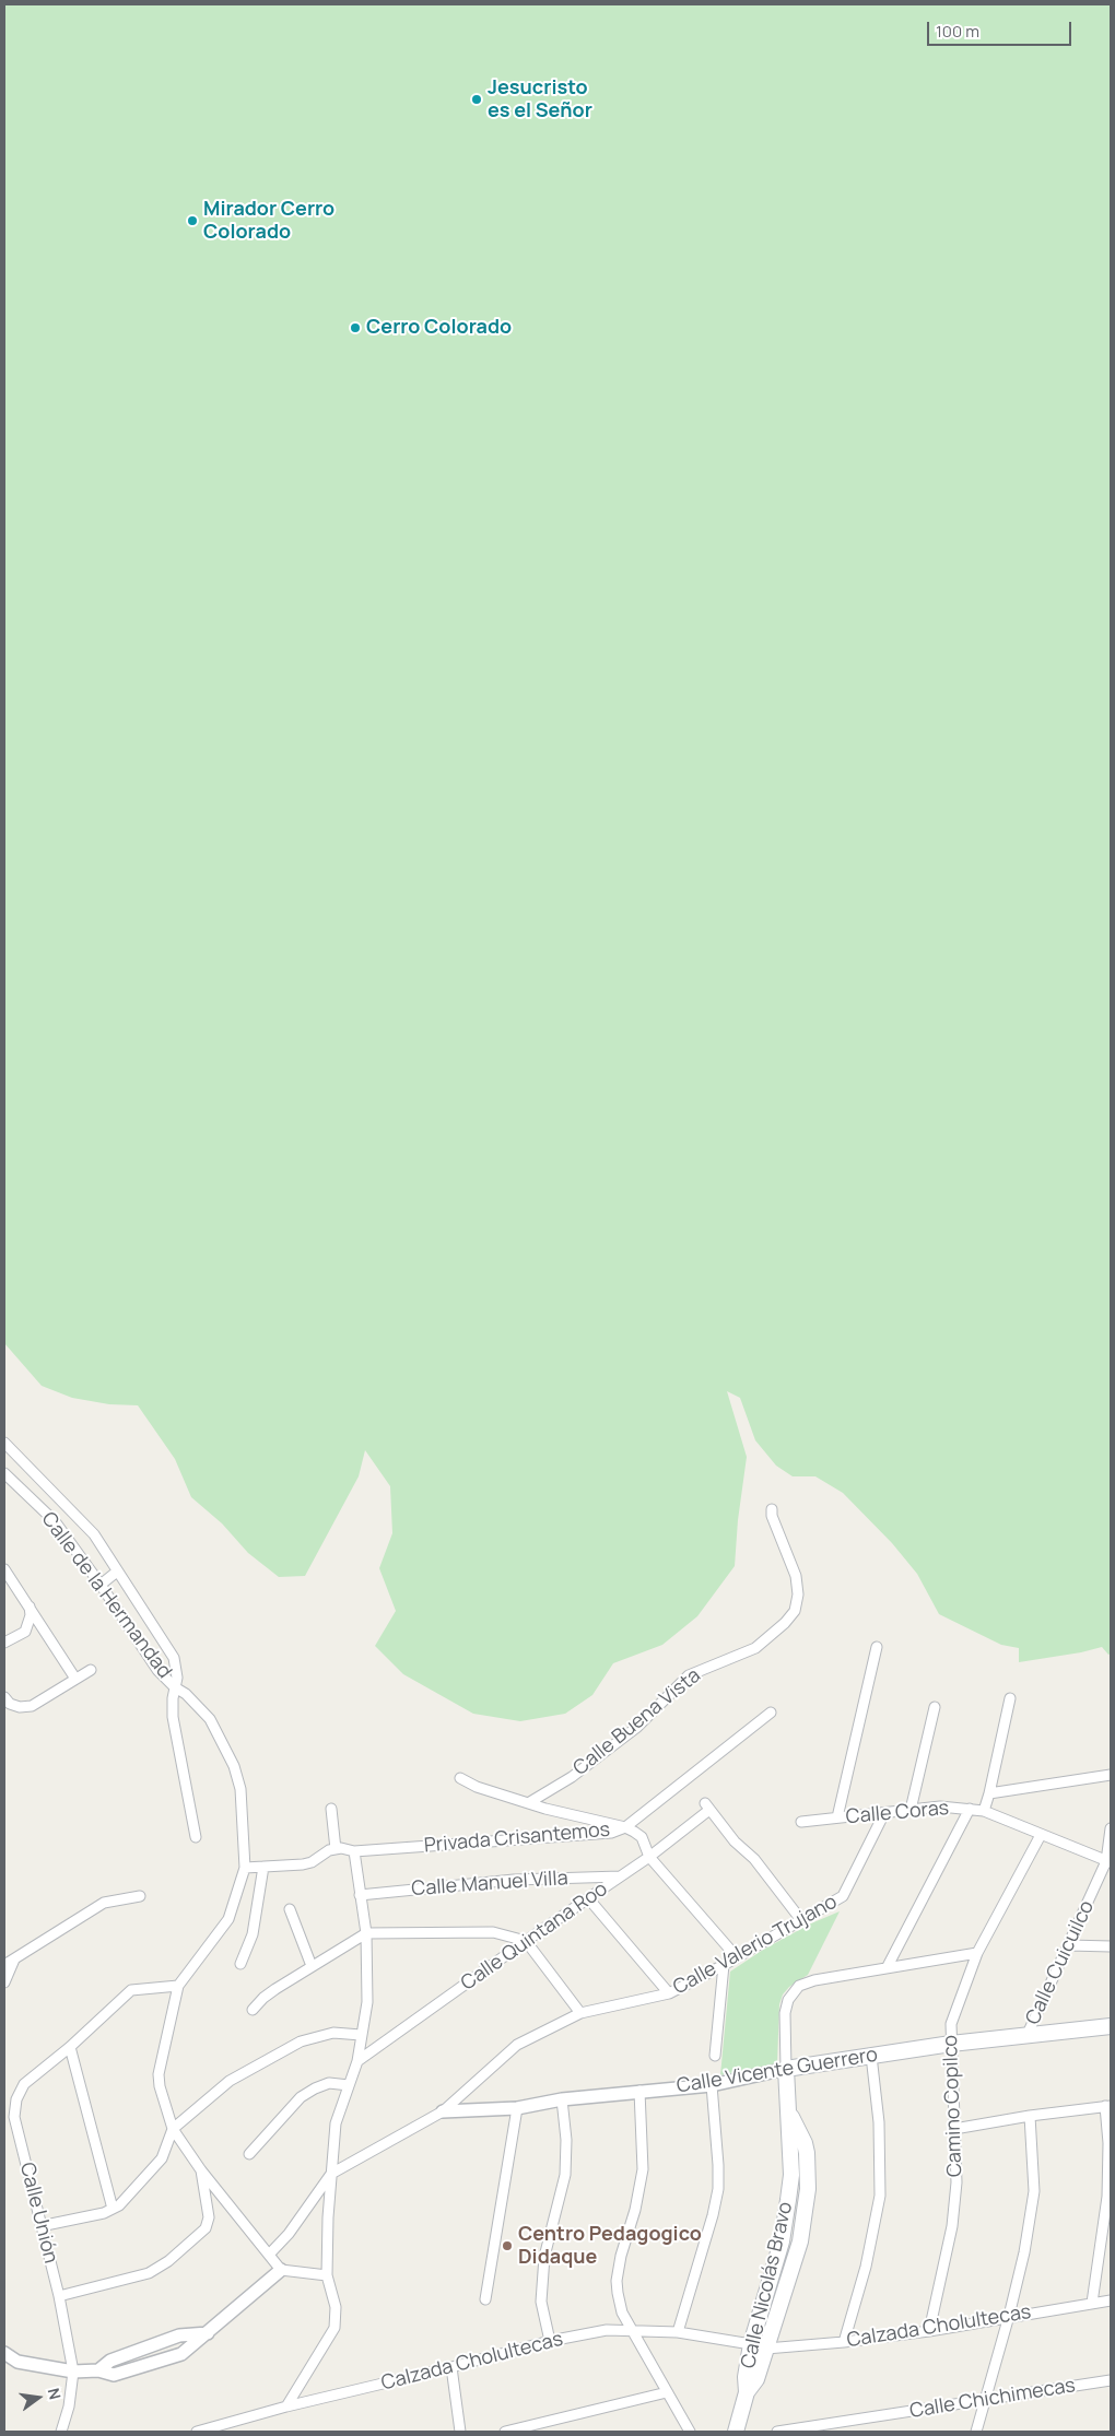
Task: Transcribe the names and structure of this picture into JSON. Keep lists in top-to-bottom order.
{
  "streets": {
    "main road": ["Calle Vicente Guerrero", "Calle Nicolás Bravo"],
    "street": [
      "Calle de la Hermandad",
      "Calle Buena Vista",
      "Calle Coras",
      "Privada Crisantemos",
      "Calle Manuel Villa",
      "Calle Quintana Roo",
      "Calle Valerio Trujano",
      "Calle Cuicuilco",
      "Camino Copilco",
      "Calle Unión",
      "Calzada Cholultecas",
      "Calle Chichimecas"
    ]
  },
  "crossings": [
    ["Calle Coras", "Calle Valerio Trujano"],
    ["Calle Coras", "Calle Cuicuilco"],
    ["Calle Coras", "Camino Copilco"],
    ["Calle Manuel Villa", "Calle Quintana Roo"],
    ["Calle Manuel Villa", "Calle Valerio Trujano"],
    ["Calle Quintana Roo", "Calle Valerio Trujano"],
    ["Calle Valerio Trujano", "Calle Vicente Guerrero"],
    ["Calle Cuicuilco", "Calle Vicente Guerrero"],
    ["Calle Vicente Guerrero", "Camino Copilco"],
    ["Calle Vicente Guerrero", "Calle Nicolás Bravo"],
    ["Camino Copilco", "Calzada Cholultecas"],
    ["Calle Nicolás Bravo", "Calzada Cholultecas"]
  ],
  "places": [
    "Jesucristo es el Señor",
    "Mirador Cerro Colorado",
    "Cerro Colorado",
    "Centro Pedagogico Didaque"
  ],
  "scale_bar": "100 m",
  "north": "right"
}
